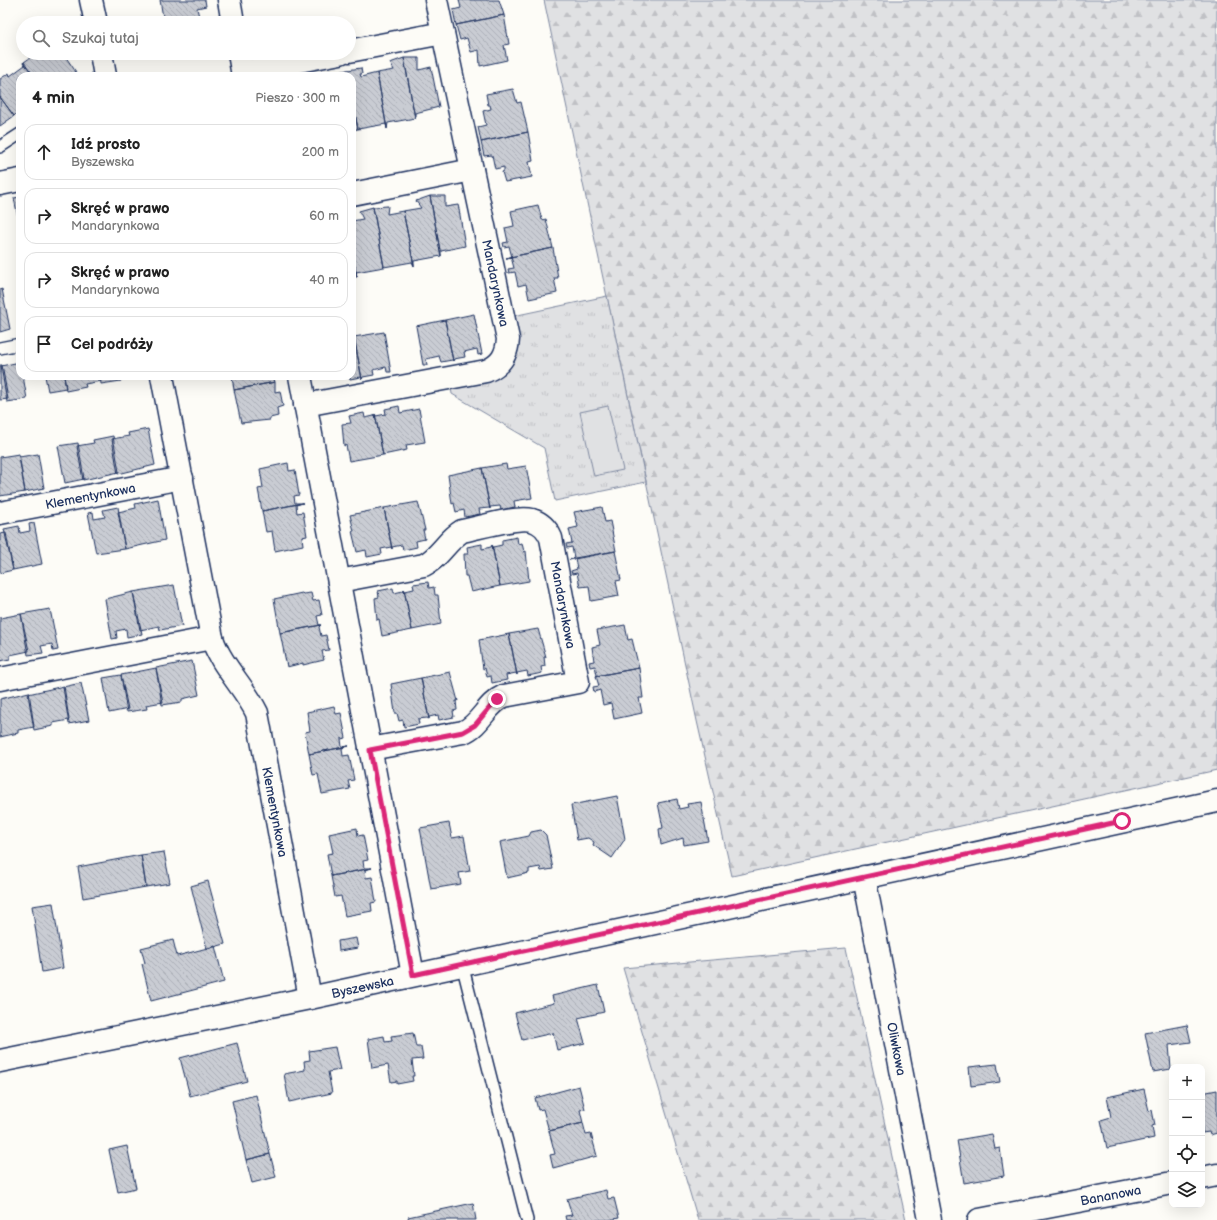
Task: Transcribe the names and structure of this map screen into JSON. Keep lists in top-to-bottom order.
{
  "streets": {
    "street": [
      "Mandarynkowa",
      "Klementynkowa",
      "Byszewska",
      "Oliwkowa",
      "Bananowa"
    ]
  },
  "crossings": [
    ["Klementynkowa", "Byszewska"],
    ["Byszewska", "Oliwkowa"]
  ],
  "page": {
    "search": "Szukaj tutaj",
    "heading": ["4 min", "Pieszo · 300 m"],
    "list": [
      ["Idź prosto", "Byszewska", "200 m"],
      ["Skręć w prawo", "Mandarynkowa", "60 m"],
      ["Skręć w prawo", "Mandarynkowa", "40 m"],
      "Cel podróży"
    ],
    "map_buttons": ["+", "−"]
  }
}
